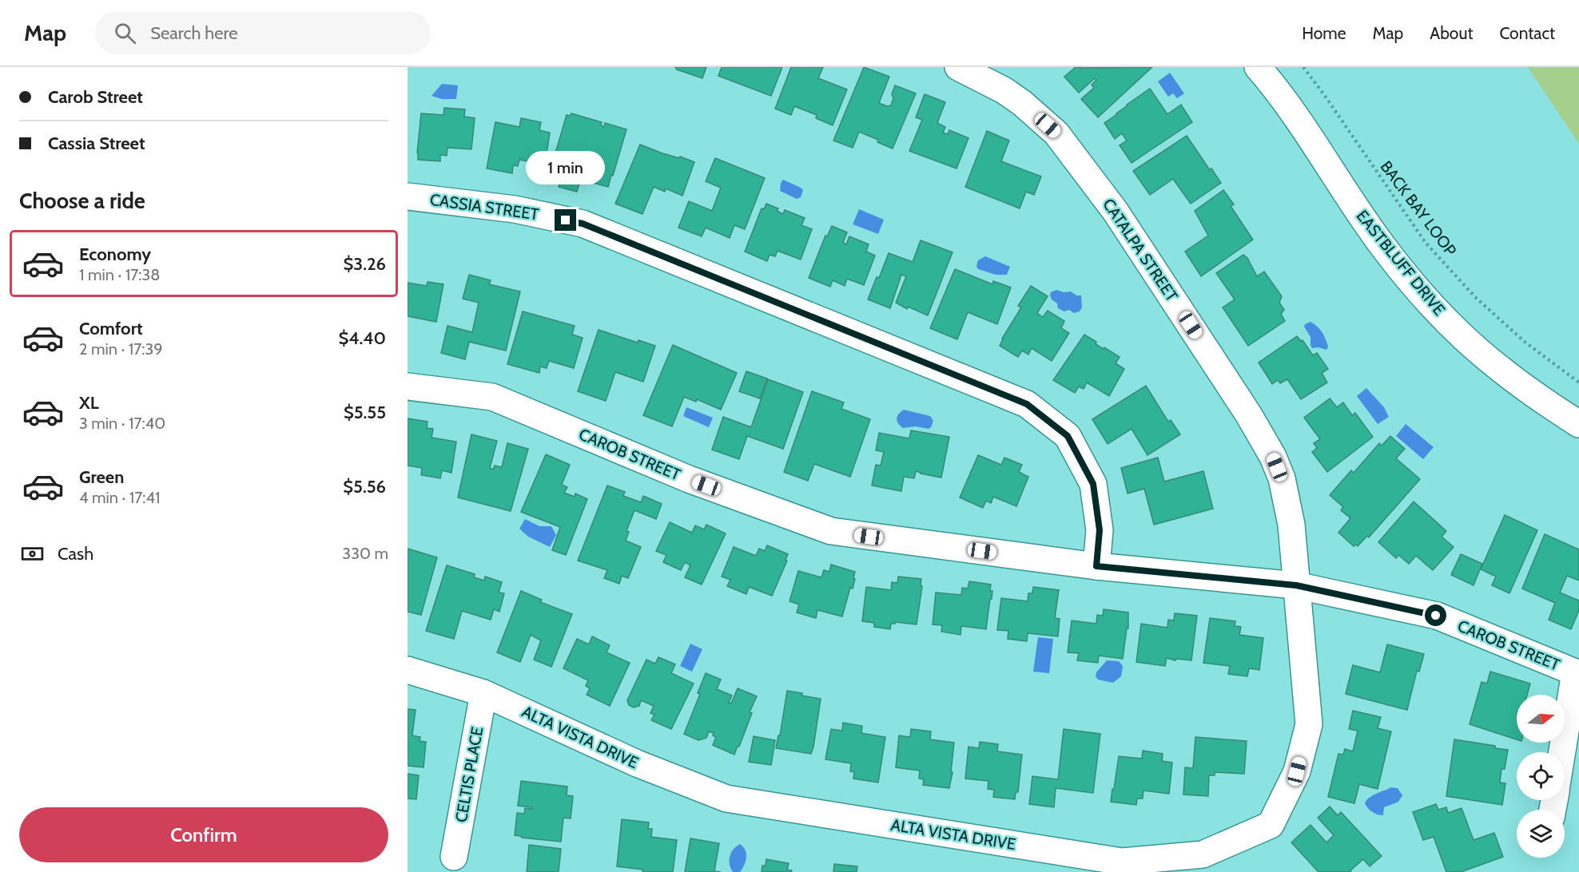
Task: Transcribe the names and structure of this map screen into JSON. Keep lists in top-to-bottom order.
{
  "streets": {
    "street": [
      "CASSIA STREET",
      "CATALPA STREET",
      "EASTBLUFF DRIVE",
      "CAROB STREET",
      "ALTA VISTA DRIVE",
      "CELTIS PLACE"
    ],
    "path": ["BACK BAY LOOP"]
  },
  "crossings": [
    ["CASSIA STREET", "CAROB STREET"],
    ["CATALPA STREET", "CAROB STREET"],
    ["CATALPA STREET", "ALTA VISTA DRIVE"],
    ["CAROB STREET", "ALTA VISTA DRIVE"],
    ["ALTA VISTA DRIVE", "CELTIS PLACE"]
  ],
  "north": "right",
  "page": {
    "header": "Map",
    "search": "Search here",
    "nav": [
      "Home",
      "Map",
      "About",
      "Contact"
    ],
    "banner": ["Carob Street", "Cassia Street"],
    "bubble": "1 min",
    "heading": "Choose a ride",
    "list": [
      {
        "name": "Economy",
        "note": "1 min · 17:38",
        "value": "$3.26"
      },
      {
        "name": "Comfort",
        "note": "2 min · 17:39",
        "value": "$4.40"
      },
      {
        "name": "XL",
        "note": "3 min · 17:40",
        "value": "$5.55"
      },
      {
        "name": "Green",
        "note": "4 min · 17:41",
        "value": "$5.56"
      }
    ],
    "pay": ["Cash", "330 m"],
    "buttons": "Confirm"
  }
}
